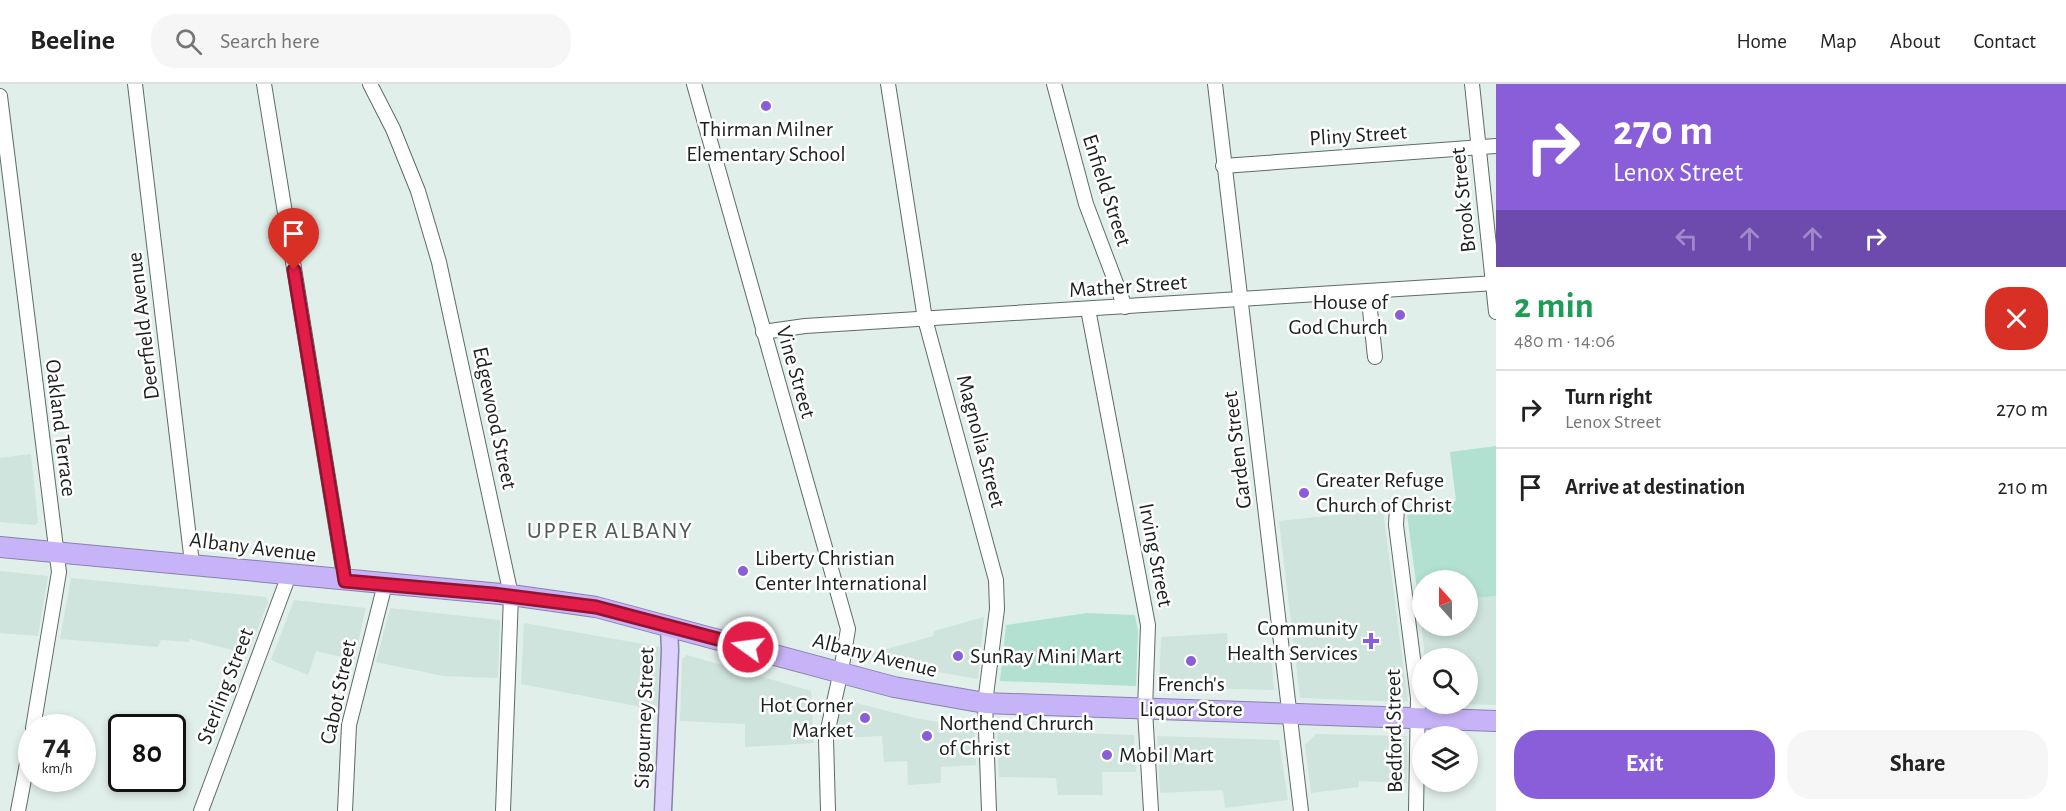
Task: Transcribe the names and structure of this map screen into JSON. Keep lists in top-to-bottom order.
{
  "streets": {
    "highway": ["Albany Avenue"],
    "main road": ["Sigourney Street"],
    "street": [
      "Pliny Street",
      "Enfield Street",
      "Brook Street",
      "Mather Street",
      "Deerfield Avenue",
      "Vine Street",
      "Edgewood Street",
      "Oakland Terrace",
      "Magnolia Street",
      "Garden Street",
      "Irving Street",
      "Sterling Street",
      "Cabot Street",
      "Bedford Street"
    ]
  },
  "crossings": [
    ["Pliny Street", "Brook Street"],
    ["Pliny Street", "Garden Street"],
    ["Enfield Street", "Mather Street"],
    ["Brook Street", "Mather Street"],
    ["Mather Street", "Vine Street"],
    ["Mather Street", "Magnolia Street"],
    ["Mather Street", "Garden Street"],
    ["Mather Street", "Irving Street"],
    ["Deerfield Avenue", "Albany Avenue"],
    ["Vine Street", "Albany Avenue"],
    ["Edgewood Street", "Albany Avenue"],
    ["Oakland Terrace", "Albany Avenue"],
    ["Magnolia Street", "Albany Avenue"],
    ["Garden Street", "Albany Avenue"],
    ["Albany Avenue", "Irving Street"],
    ["Albany Avenue", "Sterling Street"],
    ["Albany Avenue", "Cabot Street"],
    ["Albany Avenue", "Sigourney Street"],
    ["Albany Avenue", "Bedford Street"]
  ],
  "districts": ["UPPER ALBANY"],
  "places": {
    "other": [
      "Thirman Milner Elementary School",
      "House of God Church",
      "Greater Refuge Church of Christ",
      "Liberty Christian Center International",
      "SunRay Mini Mart",
      "French's Liquor Store",
      "Hot Corner Market",
      "Northend Chrurch of Christ",
      "Mobil Mart"
    ],
    "health": ["Community Health Services"]
  },
  "north": "top",
  "page": {
    "header": "Beeline",
    "search": "Search here",
    "nav": [
      "Home",
      "Map",
      "About",
      "Contact"
    ],
    "turn": ["270 m", "Lenox Street"],
    "heading": ["2 min", "480 m · 14:06"],
    "list": [
      {
        "name": "Turn right",
        "note": "Lenox Street",
        "value": "270 m"
      },
      {
        "name": "Arrive at destination",
        "value": "210 m"
      }
    ],
    "speed": "74 km/h",
    "limit": "80",
    "buttons": ["Exit", "Share"]
  }
}
